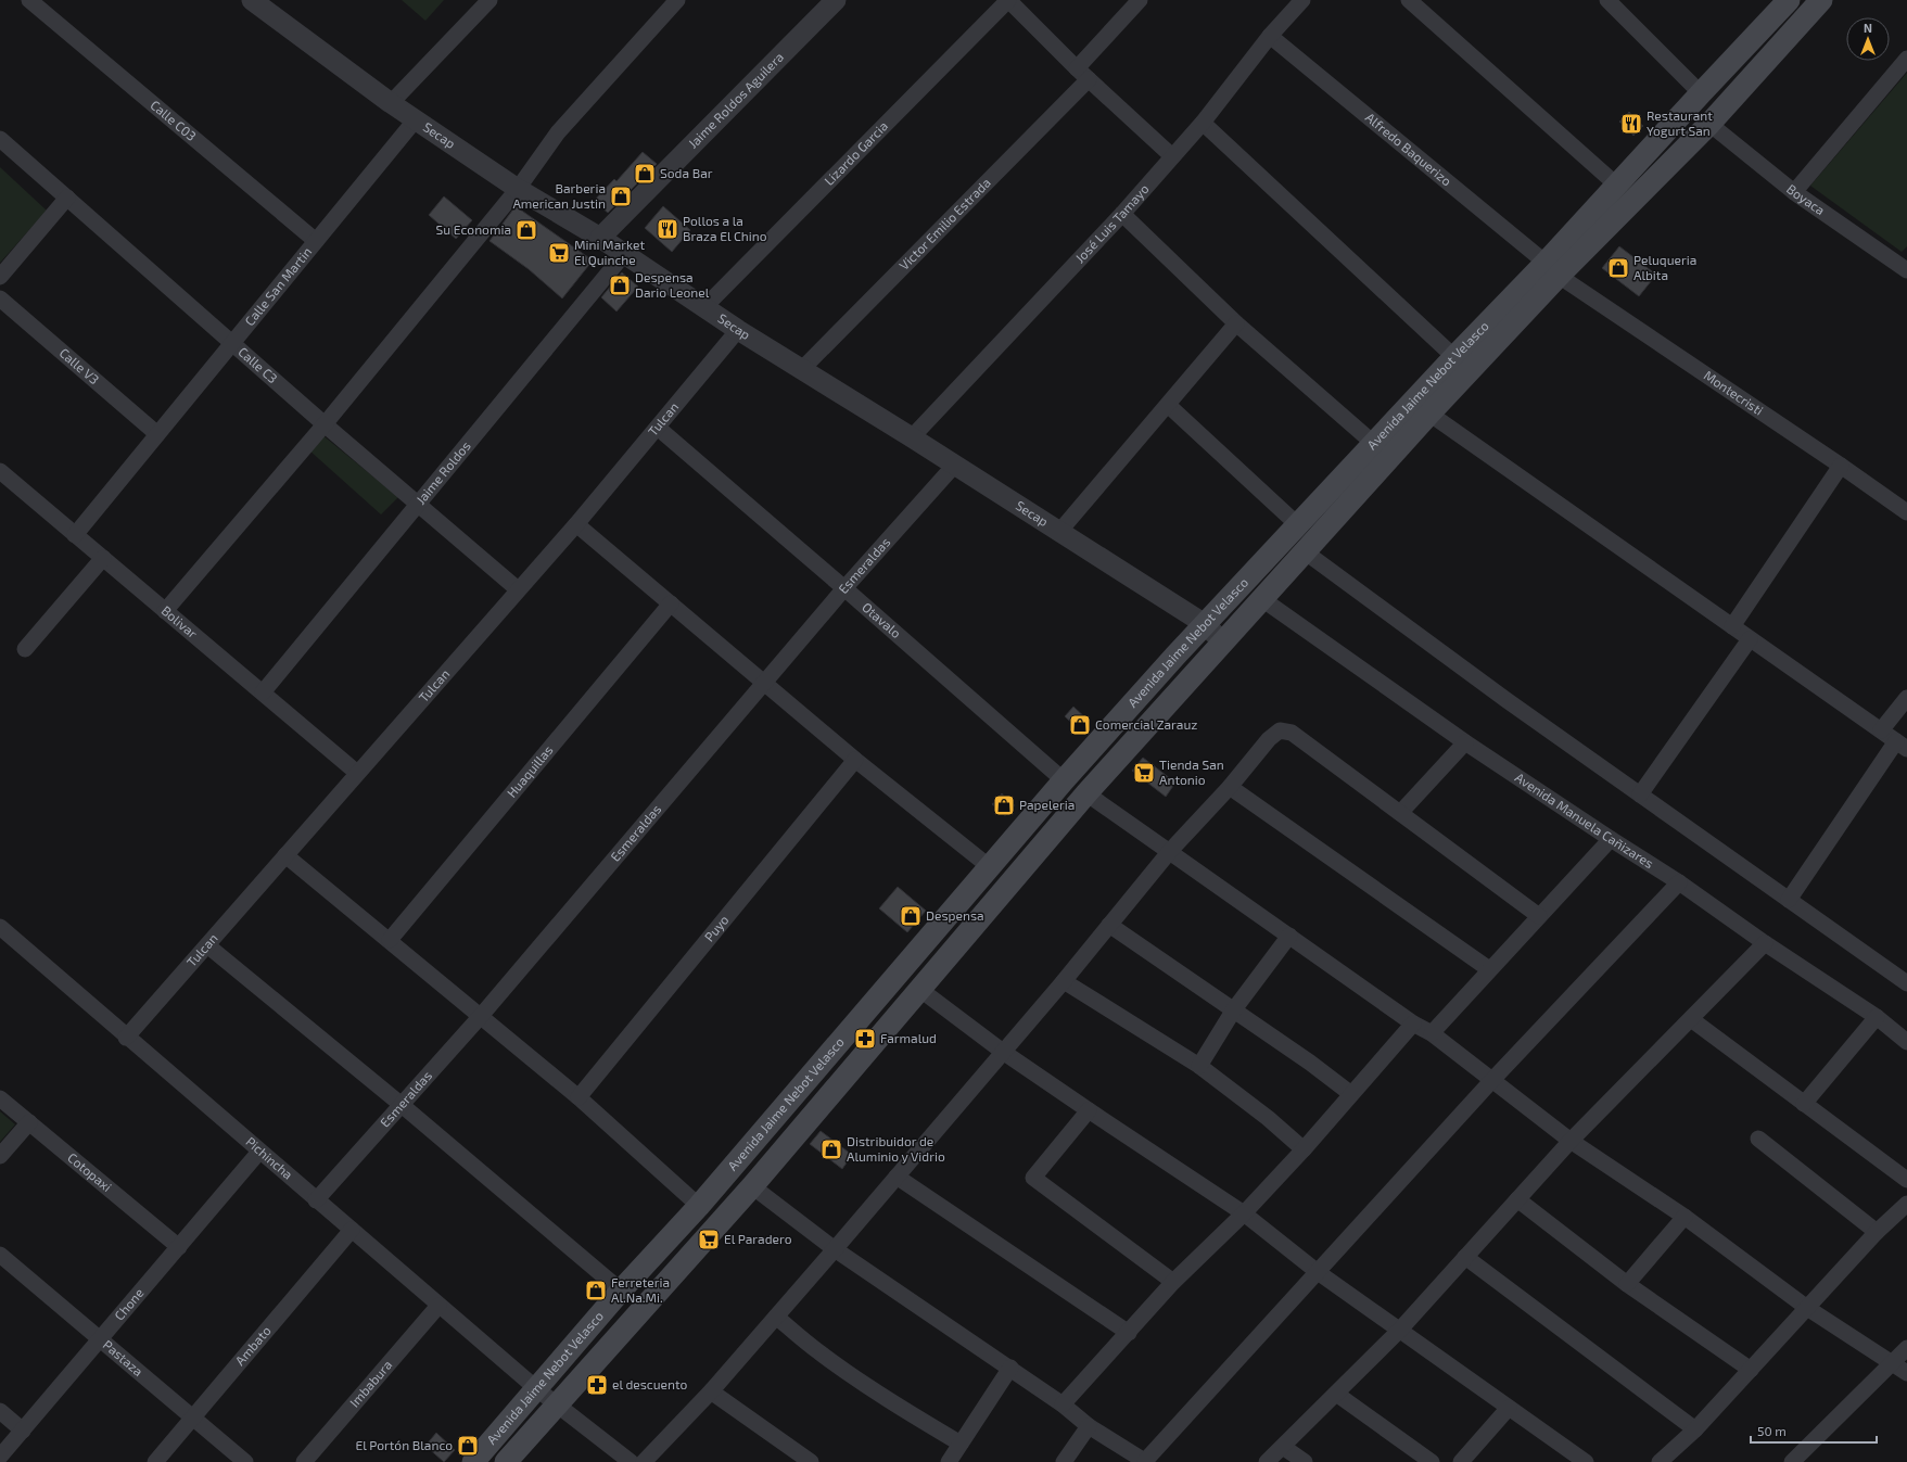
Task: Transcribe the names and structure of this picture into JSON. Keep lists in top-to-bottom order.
{
  "streets": {
    "main road": ["Avenida Jaime Nebot Velasco"],
    "street": [
      "Jaime Roldos Aguilera",
      "Calle C03",
      "Secap",
      "Alfredo Baquerizo",
      "Lizardo Garcia",
      "Boyaca",
      "José Luis Tamayo",
      "Victor Emilio Estrada",
      "Calle San Martin",
      "Calle C3",
      "Calle V3",
      "Montecristi",
      "Tulcan",
      "Jaime Roldos",
      "Esmeraldas",
      "Otavalo",
      "Bolivar",
      "Huaquillas",
      "Avenida Manuela Cañizares",
      "Puyo",
      "Pichincha",
      "Cotopaxi",
      "Chone",
      "Ambato",
      "Pastaza",
      "Imbabura"
    ]
  },
  "crossings": [
    ["Jaime Roldos Aguilera", "Secap"],
    ["Calle C03", "Calle San Martin"],
    ["Secap", "Lizardo Garcia"],
    ["Secap", "José Luis Tamayo"],
    ["Secap", "Victor Emilio Estrada"],
    ["Secap", "Calle San Martin"],
    ["Secap", "Avenida Jaime Nebot Velasco"],
    ["Secap", "Tulcan"],
    ["Secap", "Jaime Roldos"],
    ["Secap", "Esmeraldas"],
    ["Alfredo Baquerizo", "José Luis Tamayo"],
    ["Alfredo Baquerizo", "Avenida Jaime Nebot Velasco"],
    ["Alfredo Baquerizo", "Montecristi"],
    ["Boyaca", "Avenida Jaime Nebot Velasco"],
    ["Calle San Martin", "Calle C3"],
    ["Calle San Martin", "Calle V3"],
    ["Calle San Martin", "Bolivar"],
    ["Calle C3", "Tulcan"],
    ["Calle C3", "Jaime Roldos"],
    ["Avenida Jaime Nebot Velasco", "Montecristi"],
    ["Avenida Jaime Nebot Velasco", "Otavalo"],
    ["Avenida Jaime Nebot Velasco", "Avenida Manuela Cañizares"],
    ["Avenida Jaime Nebot Velasco", "Pichincha"],
    ["Tulcan", "Otavalo"],
    ["Tulcan", "Bolivar"],
    ["Tulcan", "Pichincha"],
    ["Jaime Roldos", "Bolivar"],
    ["Esmeraldas", "Otavalo"],
    ["Esmeraldas", "Pichincha"],
    ["Pichincha", "Chone"],
    ["Pichincha", "Ambato"],
    ["Pichincha", "Imbabura"],
    ["Cotopaxi", "Chone"],
    ["Chone", "Pastaza"],
    ["Ambato", "Pastaza"]
  ],
  "places": {
    "restaurant": ["Restaurant Yogurt San", "Pollos a la Braza El Chino"],
    "shop": [
      "Soda Bar",
      "Barberia American Justin",
      "Su Economia",
      "Peluqueria Albita",
      "Despensa Dario Leonel",
      "Comercial Zarauz",
      "Papeleria",
      "Despensa",
      "Distribuidor de Aluminio y Vidrio",
      "Ferreteria Al.Na.Mi.",
      "El Portón Blanco"
    ],
    "supermarket": ["Mini Market El Quinche", "Tienda San Antonio", "El Paradero"],
    "pharmacy": ["Farmalud", "el descuento"]
  },
  "scale_bar": "50 m",
  "north": "top"
}
